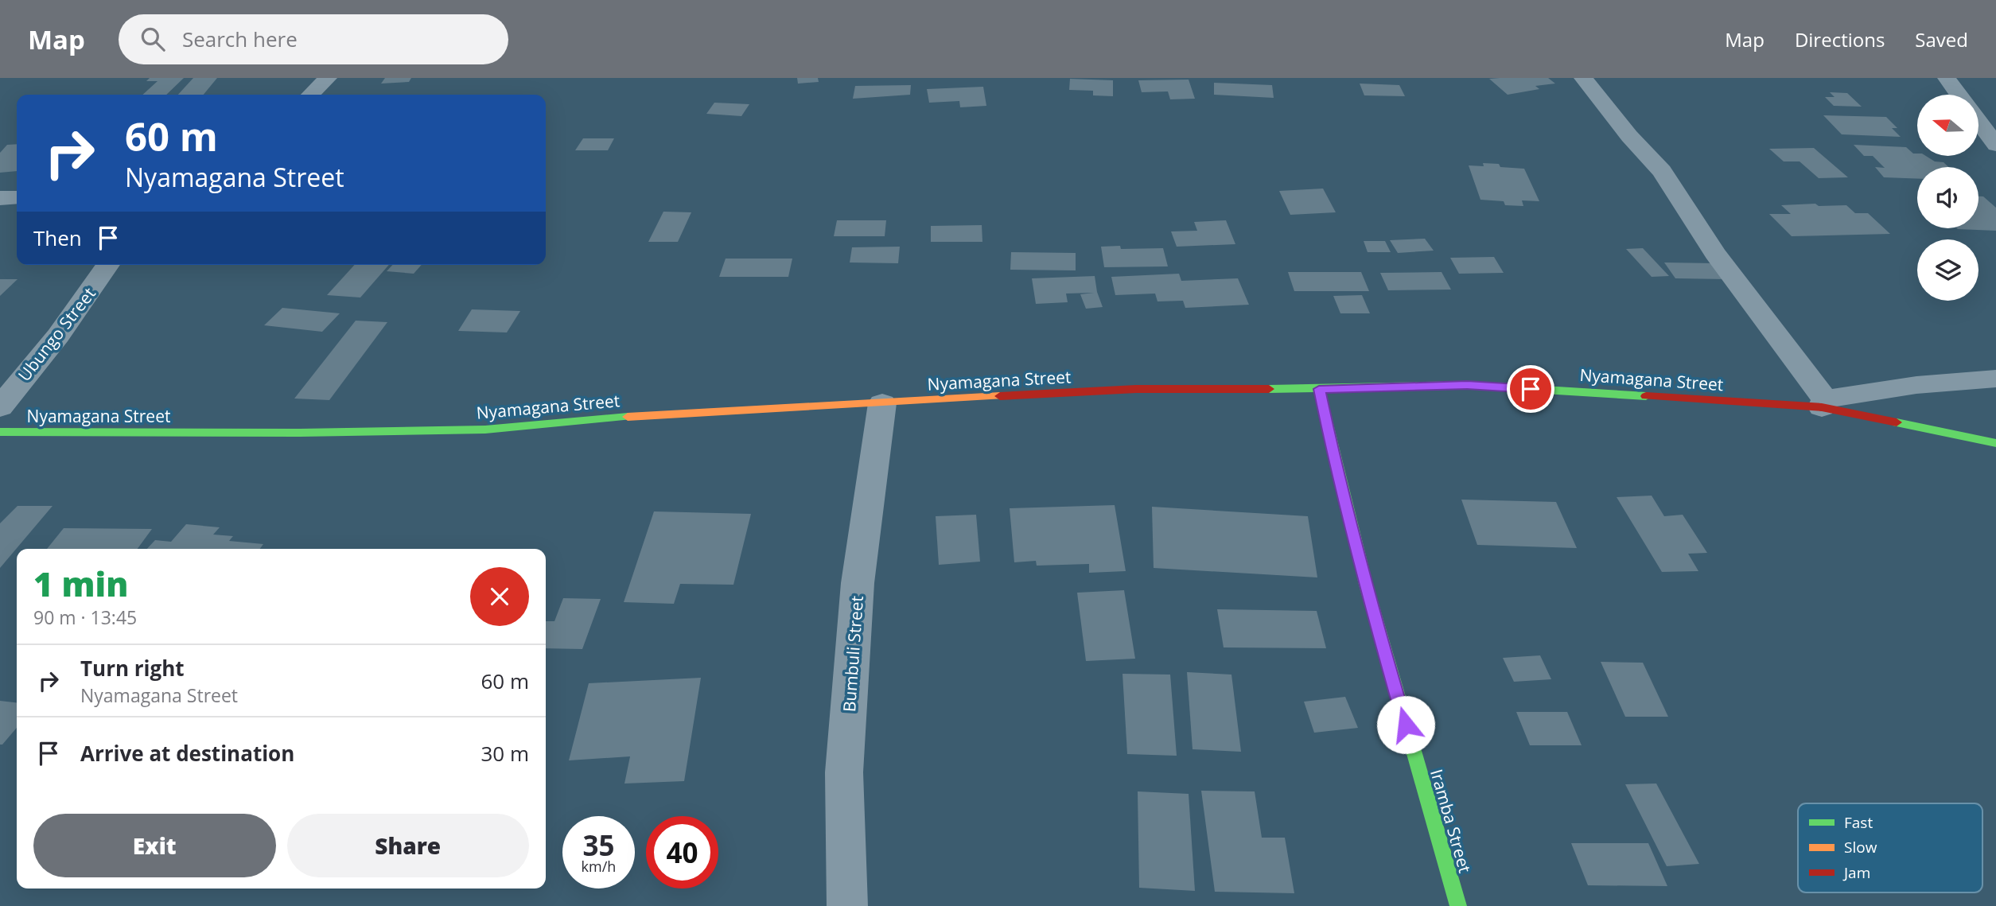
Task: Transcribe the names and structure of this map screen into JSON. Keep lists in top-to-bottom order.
{
  "streets": {
    "street": [
      "Ubungo Street",
      "Nyamagana Street",
      "Bumbuli Street",
      "Iramba Street"
    ]
  },
  "crossings": [
    ["Nyamagana Street", "Bumbuli Street"],
    ["Nyamagana Street", "Iramba Street"]
  ],
  "legend": ["Fast", "Slow", "Jam"],
  "north": "left",
  "page": {
    "header": "Map",
    "search": "Search here",
    "nav": ["Map", "Directions", "Saved"],
    "turn": ["60 m", "Nyamagana Street"],
    "then": "Then",
    "heading": ["1 min", "90 m · 13:45"],
    "list": [
      {
        "name": "Turn right",
        "note": "Nyamagana Street",
        "value": "60 m"
      },
      {
        "name": "Arrive at destination",
        "value": "30 m"
      }
    ],
    "buttons": ["Exit", "Share"],
    "speed": "35 km/h",
    "limit": "40"
  }
}
